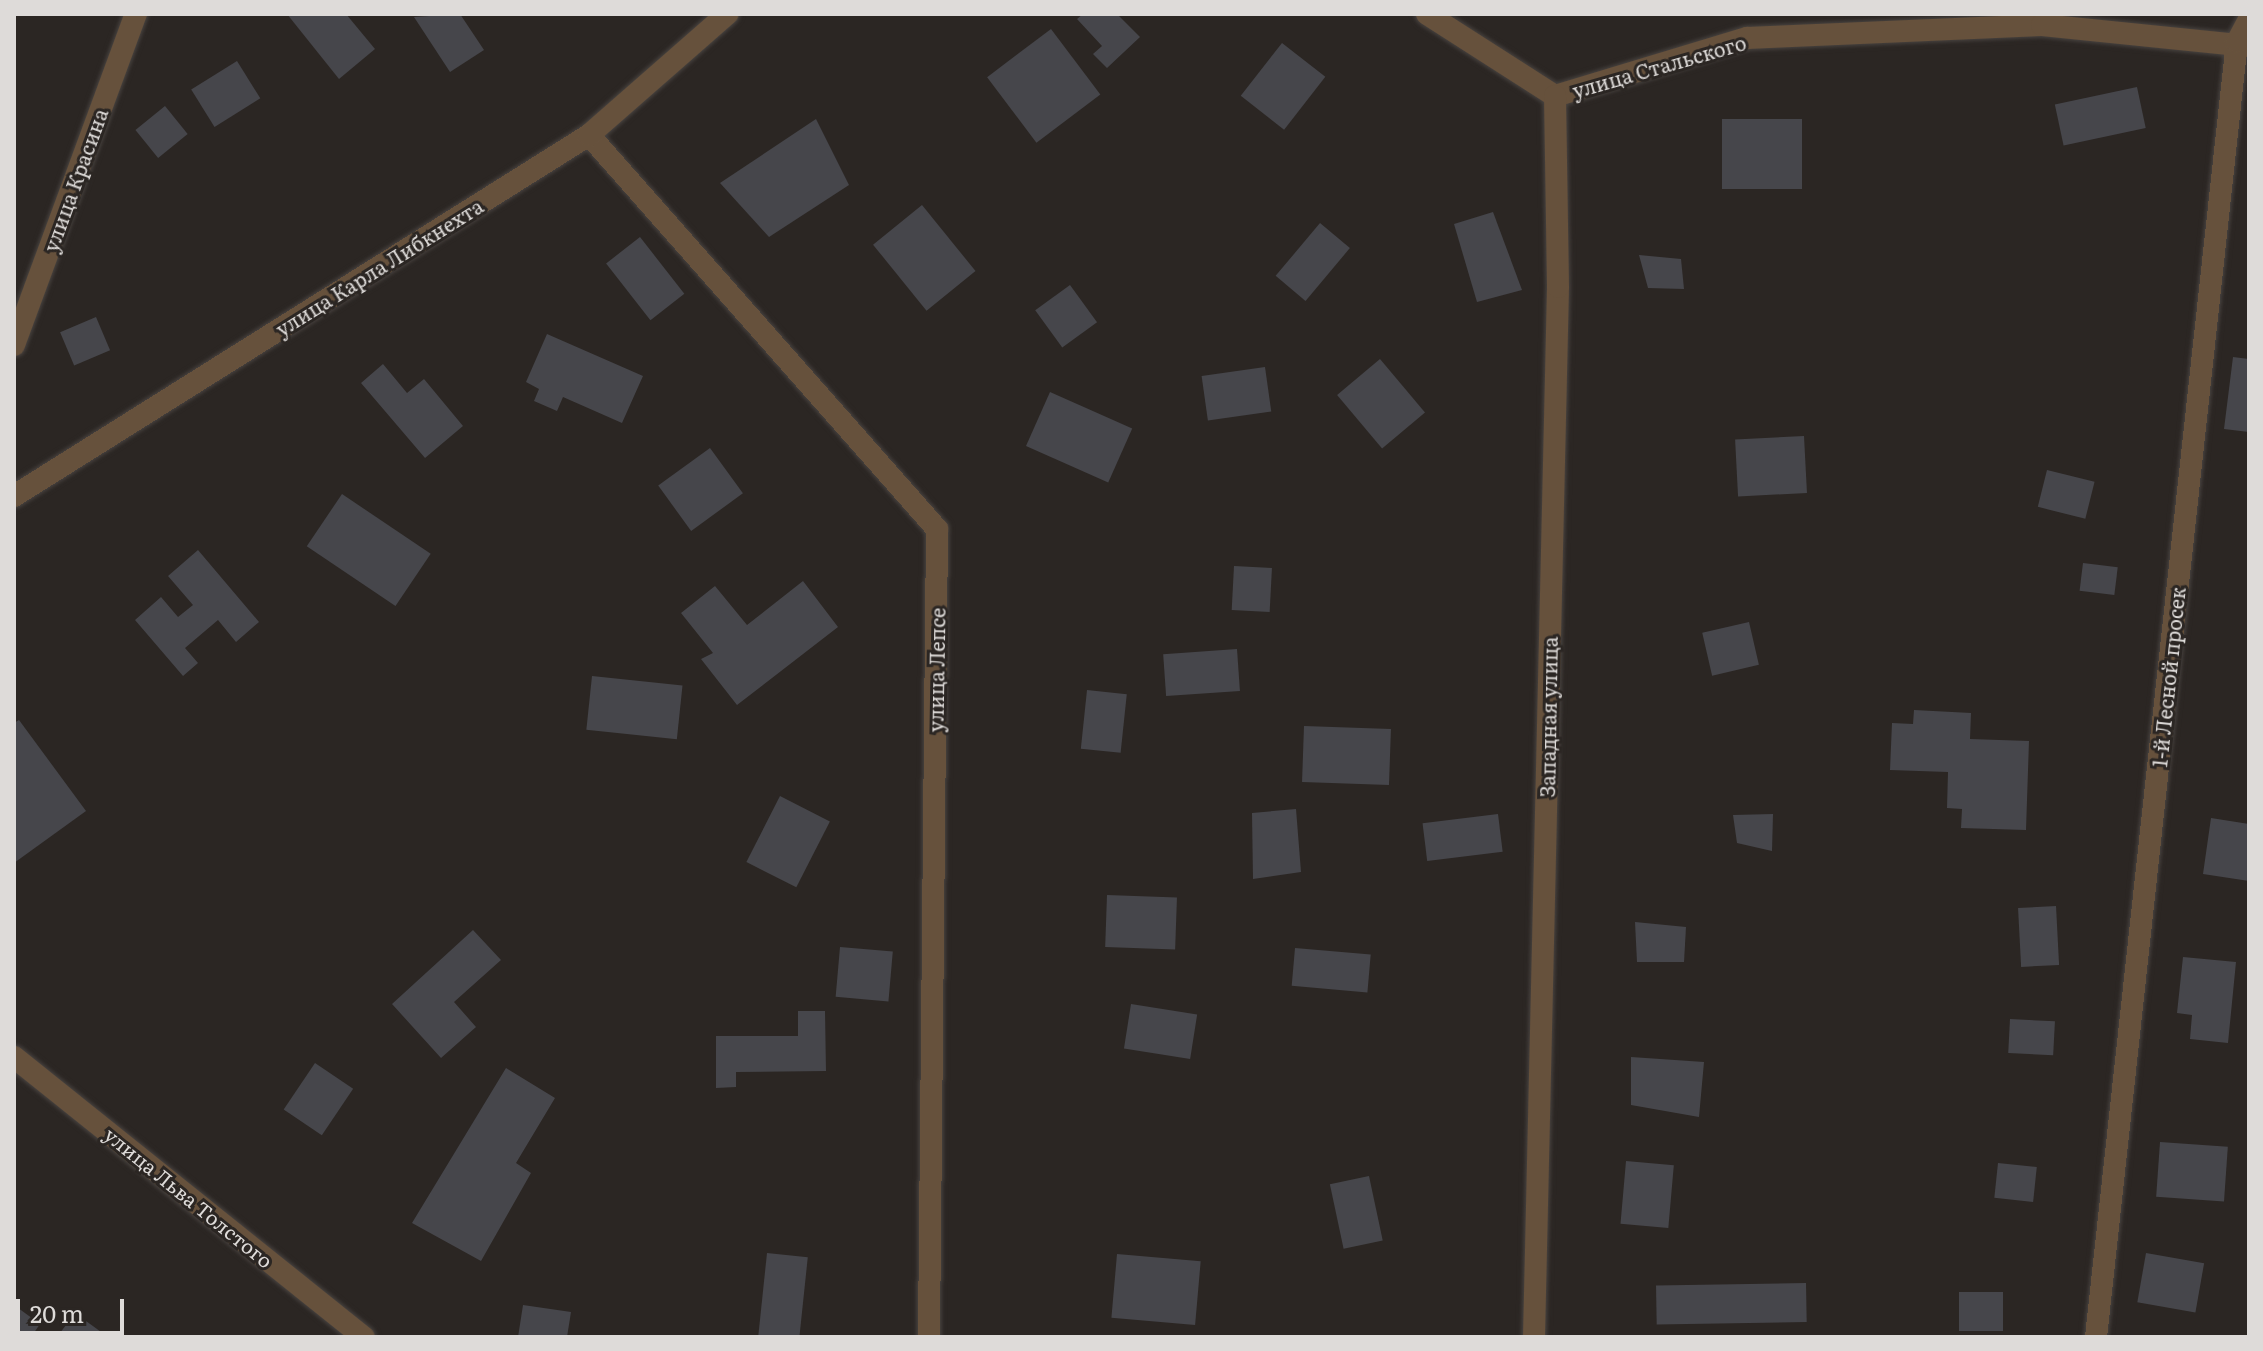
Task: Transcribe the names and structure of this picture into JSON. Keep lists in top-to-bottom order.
{
  "streets": {
    "street": [
      "улица Стальского",
      "улица Красина",
      "улица Карла Либкнехта",
      "улица Лепсе",
      "1-й Лесной просек",
      "Западная улица",
      "улица Льва Толстого"
    ]
  },
  "crossings": [
    ["улица Стальского", "1-й Лесной просек"],
    ["улица Стальского", "Западная улица"],
    ["улица Карла Либкнехта", "улица Лепсе"]
  ],
  "scale_bar": "20 m"
}
